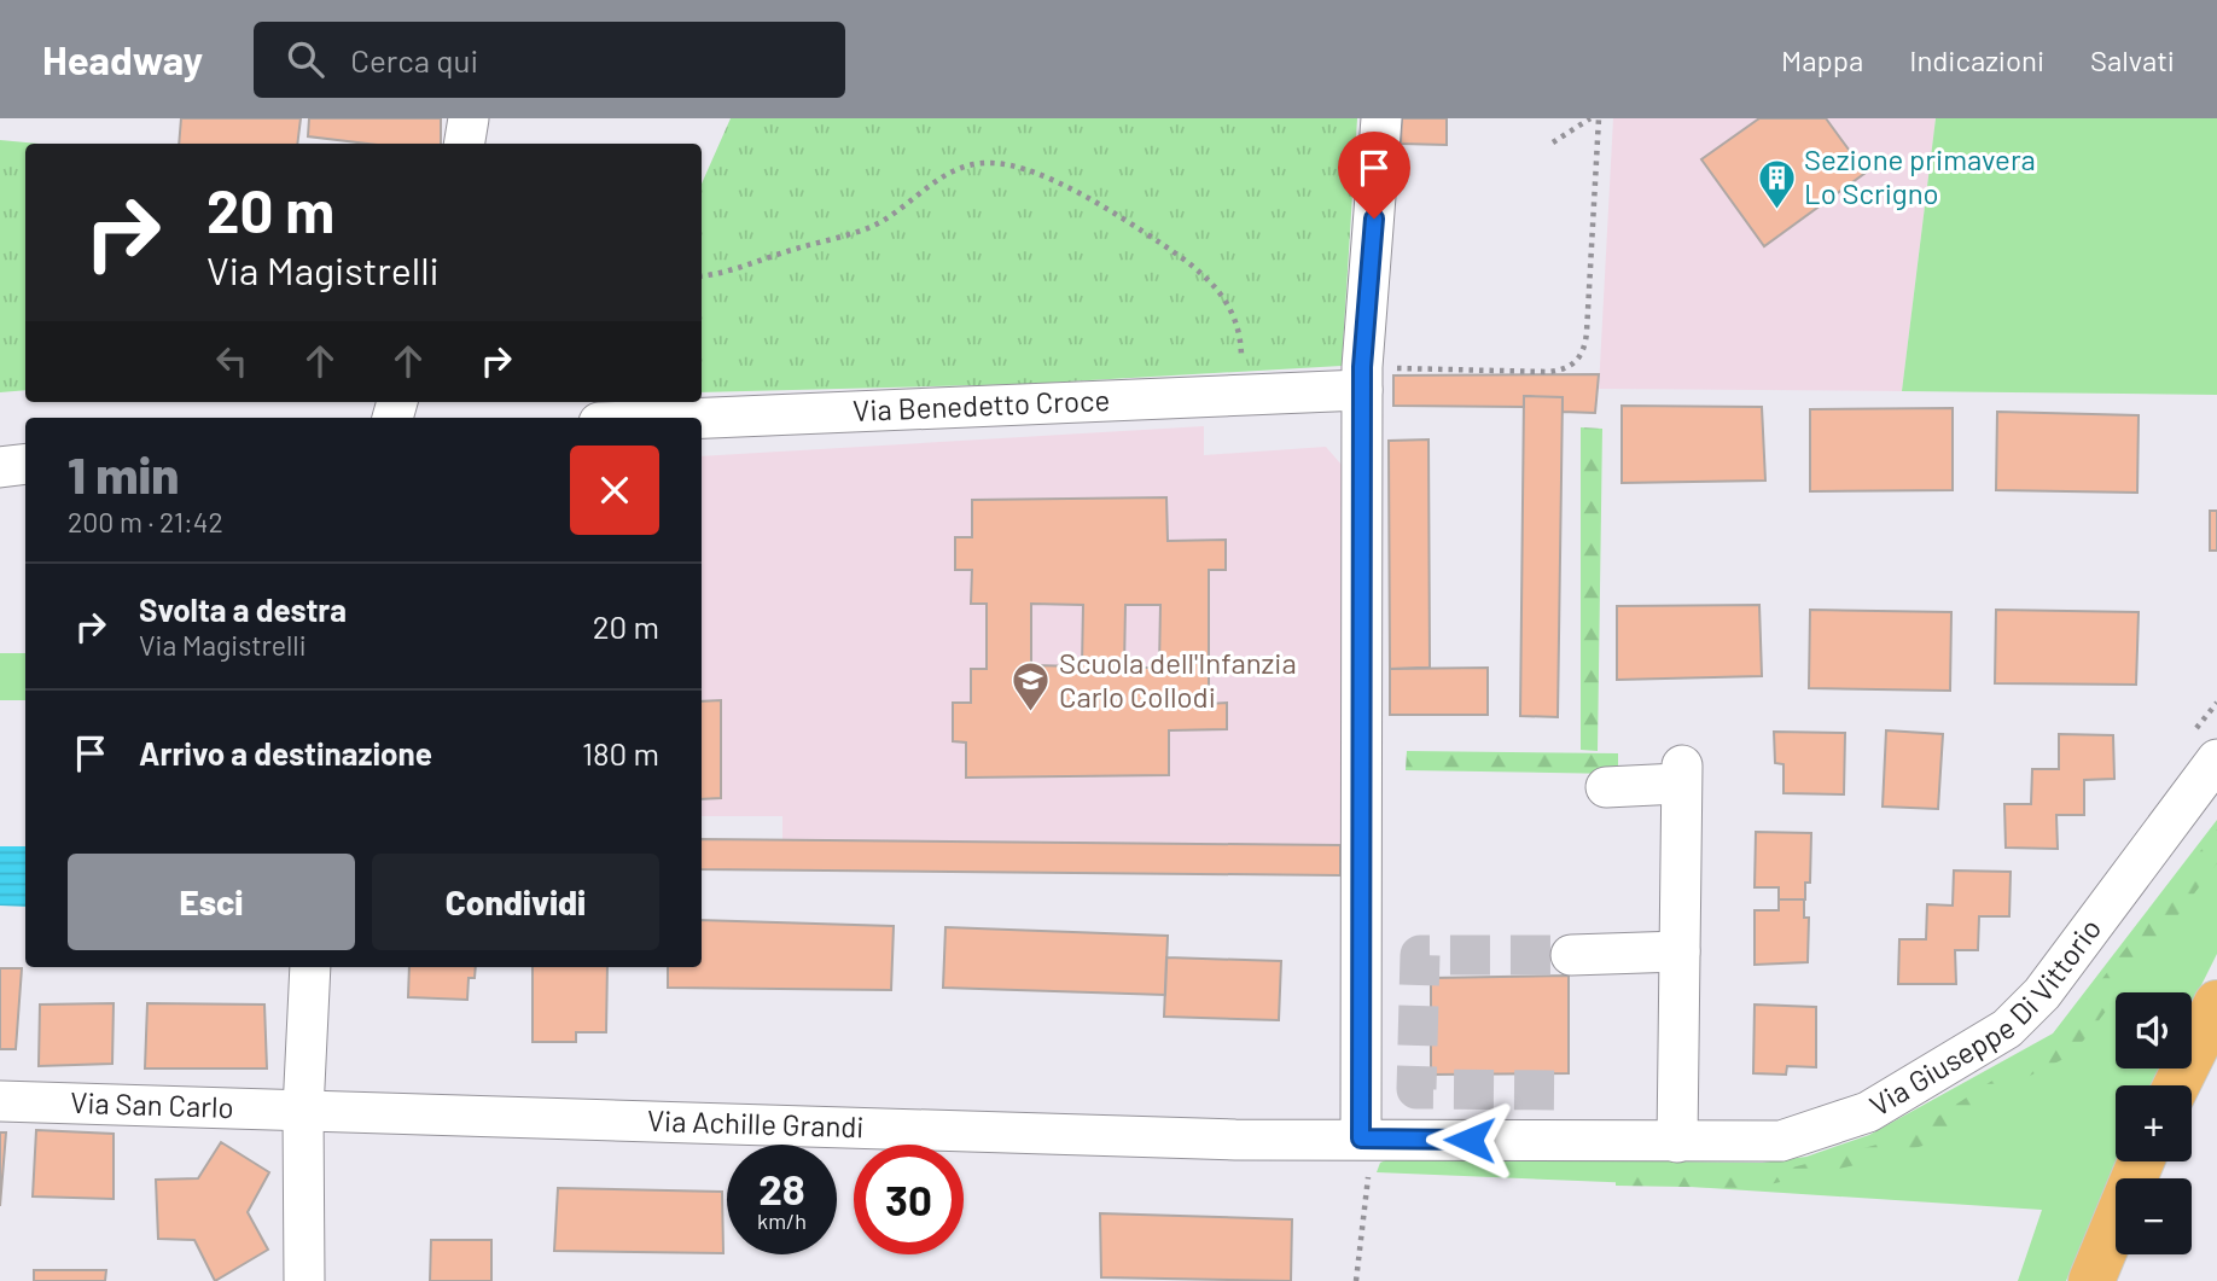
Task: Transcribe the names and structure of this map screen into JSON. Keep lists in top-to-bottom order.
{
  "streets": {
    "street": [
      "Via Benedetto Croce",
      "Via Giuseppe Di Vittorio",
      "Via San Carlo",
      "Via Achille Grandi"
    ]
  },
  "crossings": [
    ["Via Giuseppe Di Vittorio", "Via Achille Grandi"],
    ["Via San Carlo", "Via Achille Grandi"]
  ],
  "places": {
    "building": ["Sezione primavera Lo Scrigno"],
    "school or university": ["Scuola dell'Infanzia Carlo Collodi"]
  },
  "page": {
    "header": "Headway",
    "search": "Cerca qui",
    "nav": ["Mappa", "Indicazioni", "Salvati"],
    "turn": ["20 m", "Via Magistrelli"],
    "heading": ["1 min", "200 m · 21:42"],
    "list": [
      {
        "name": "Svolta a destra",
        "note": "Via Magistrelli",
        "value": "20 m"
      },
      {
        "name": "Arrivo a destinazione",
        "value": "180 m"
      }
    ],
    "buttons": ["Esci", "Condividi"],
    "map_buttons": ["+", "−"],
    "speed": "28 km/h",
    "limit": "30"
  }
}
